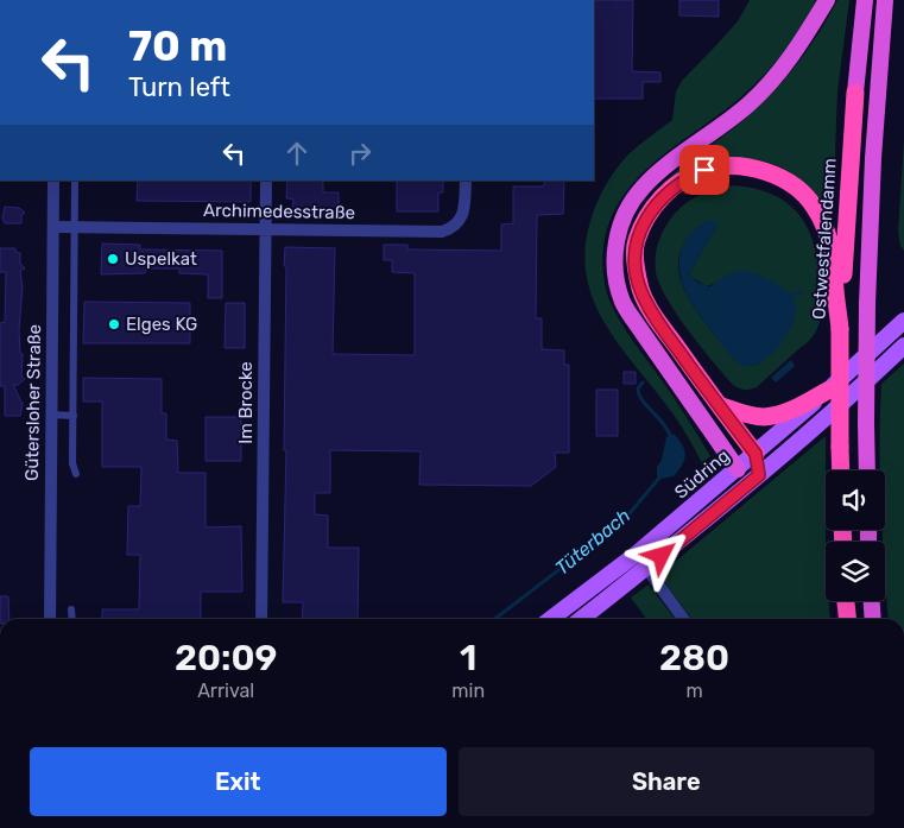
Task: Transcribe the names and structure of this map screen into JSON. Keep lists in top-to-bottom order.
{
  "streets": {
    "highway": ["Ostwestfalendamm"],
    "main road": ["Südring"],
    "street": ["Archimedesstraße", "Gütersloher Straße", "Im Brocke"]
  },
  "crossings": [
    ["Archimedesstraße", "Gütersloher Straße"],
    ["Archimedesstraße", "Im Brocke"]
  ],
  "water": ["Tüterbach"],
  "places": ["Uspelkat", "Elges KG"],
  "page": {
    "turn": ["70 m", "Turn left"],
    "eta": [
      "20:09",
      "Arrival",
      "1",
      "min",
      "280",
      "m"
    ],
    "buttons": ["Exit", "Share"]
  }
}
